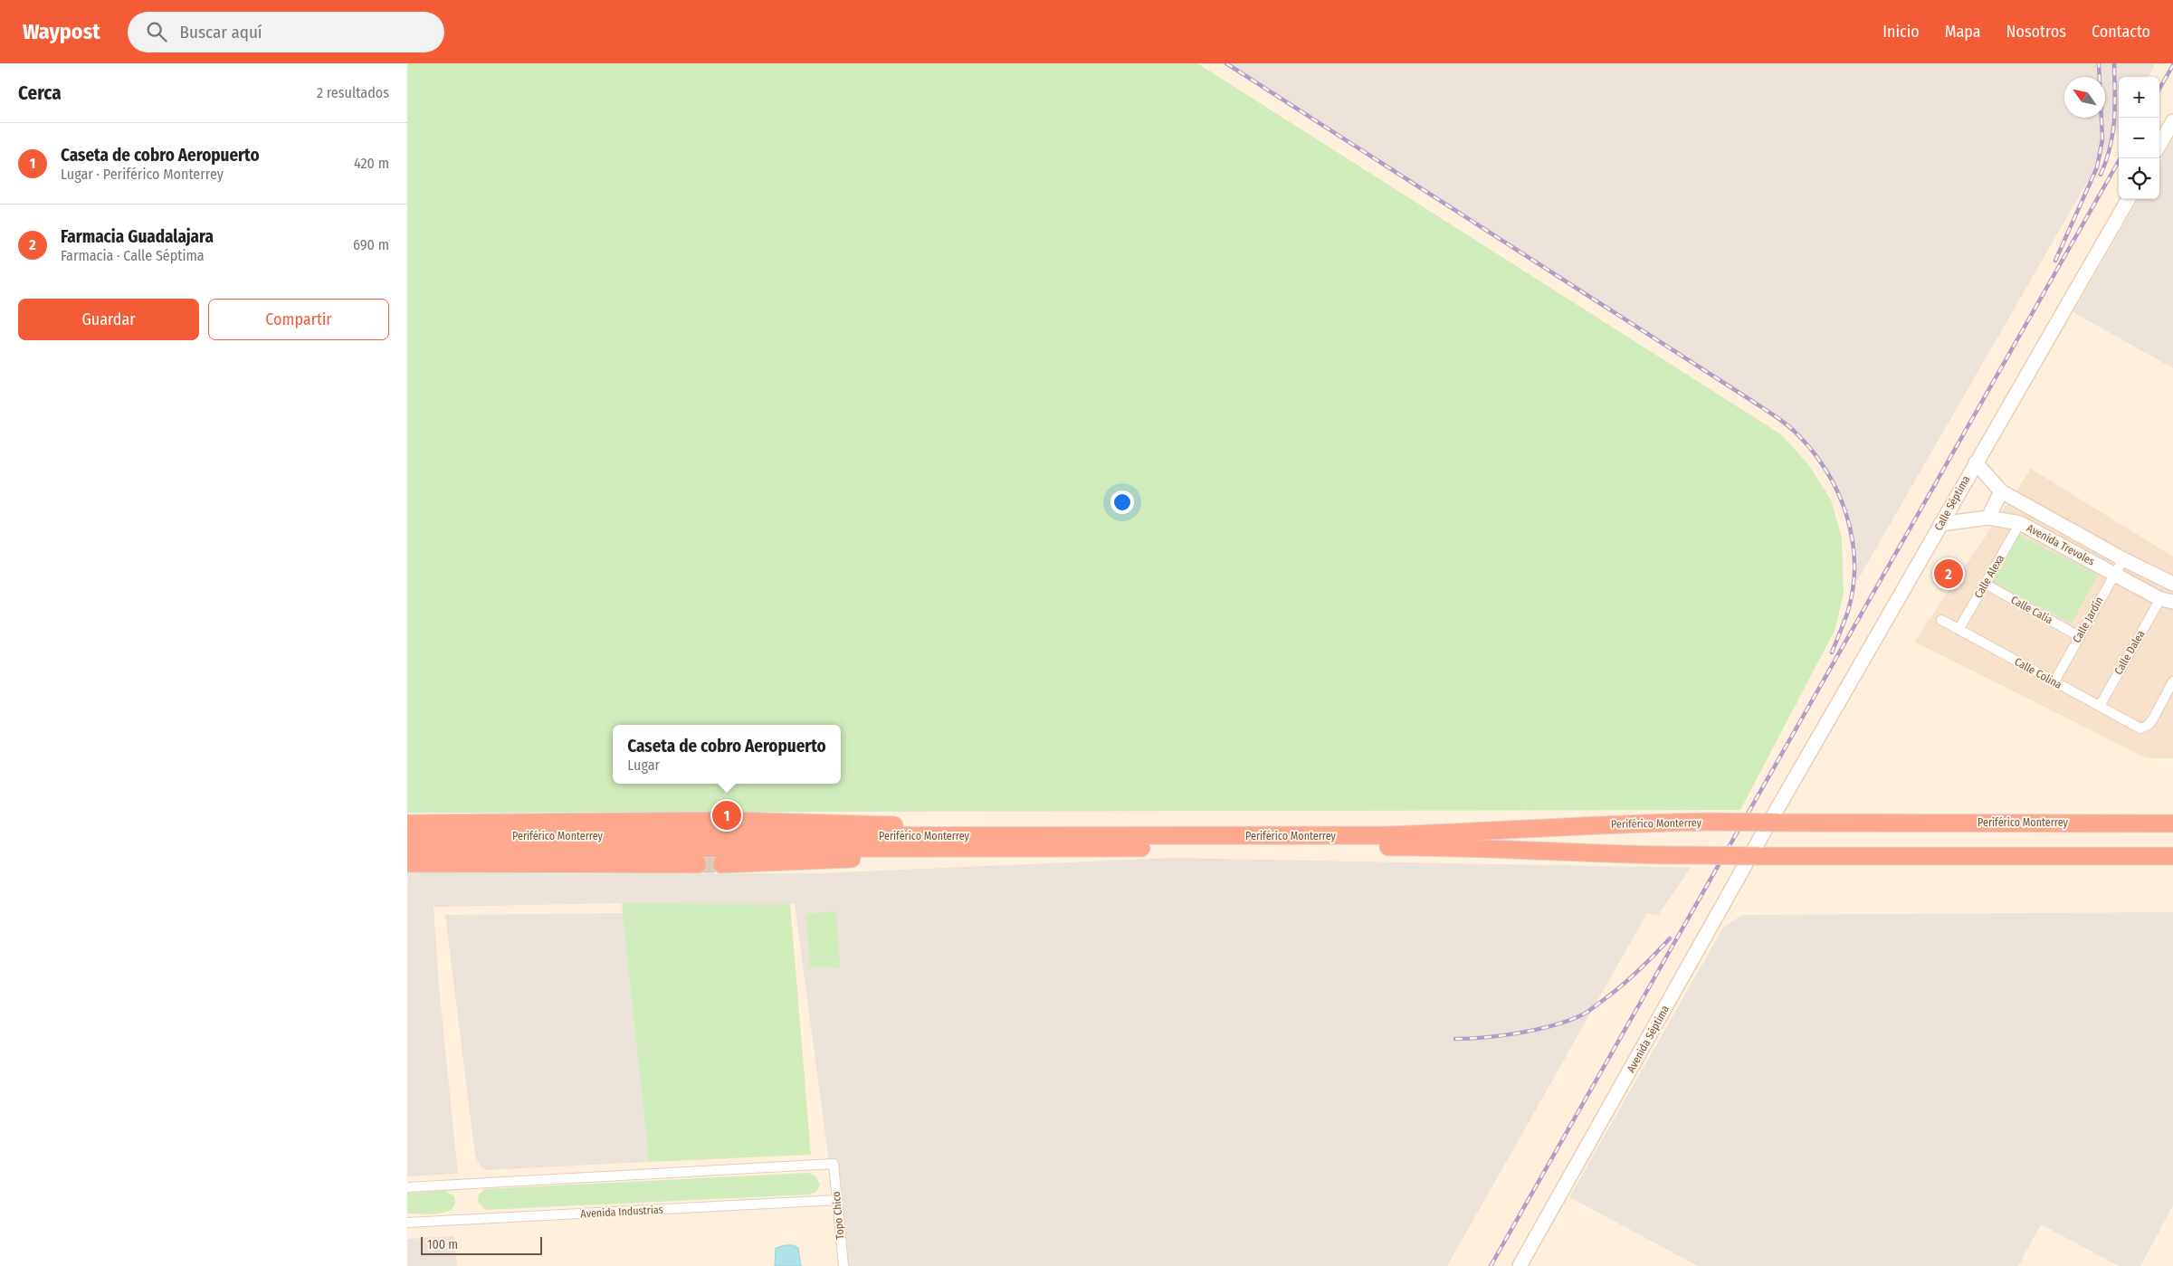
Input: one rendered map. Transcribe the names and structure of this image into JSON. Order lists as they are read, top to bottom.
{
  "streets": {
    "highway": ["Periférico Monterrey"],
    "street": [
      "Calle Séptima",
      "Avenida Trevoles",
      "Calle Alexa",
      "Calle Calia",
      "Calle Jardín",
      "Calle Dalea",
      "Calle Colina",
      "Avenida Séptima",
      "Avenida Industrias",
      "Topo Chico"
    ]
  },
  "crossings": [
    ["Calle Séptima", "Avenida Trevoles"],
    ["Calle Séptima", "Periférico Monterrey"],
    ["Calle Séptima", "Avenida Séptima"],
    ["Avenida Trevoles", "Calle Alexa"],
    ["Avenida Trevoles", "Calle Jardín"],
    ["Avenida Trevoles", "Calle Dalea"],
    ["Calle Alexa", "Calle Calia"],
    ["Calle Alexa", "Calle Colina"],
    ["Calle Calia", "Calle Jardín"],
    ["Calle Jardín", "Calle Colina"],
    ["Calle Dalea", "Calle Colina"],
    ["Periférico Monterrey", "Avenida Séptima"],
    ["Avenida Industrias", "Topo Chico"]
  ],
  "scale_bar": "100 m",
  "north": "top left",
  "page": {
    "header": "Waypost",
    "search": "Buscar aquí",
    "nav": [
      "Inicio",
      "Mapa",
      "Nosotros",
      "Contacto"
    ],
    "heading": ["Cerca", "2 resultados"],
    "map_buttons": ["+", "−"],
    "list": [
      {
        "mark": "1",
        "name": "Caseta de cobro Aeropuerto",
        "note": "Lugar · Periférico Monterrey",
        "value": "420 m"
      },
      {
        "mark": "2",
        "name": "Farmacia Guadalajara",
        "note": "Farmacia · Calle Séptima",
        "value": "690 m"
      }
    ],
    "buttons": ["Guardar", "Compartir"],
    "pins": ["2", "1"],
    "popup": ["Caseta de cobro Aeropuerto", "Lugar"],
    "scale": "100 m"
  }
}
